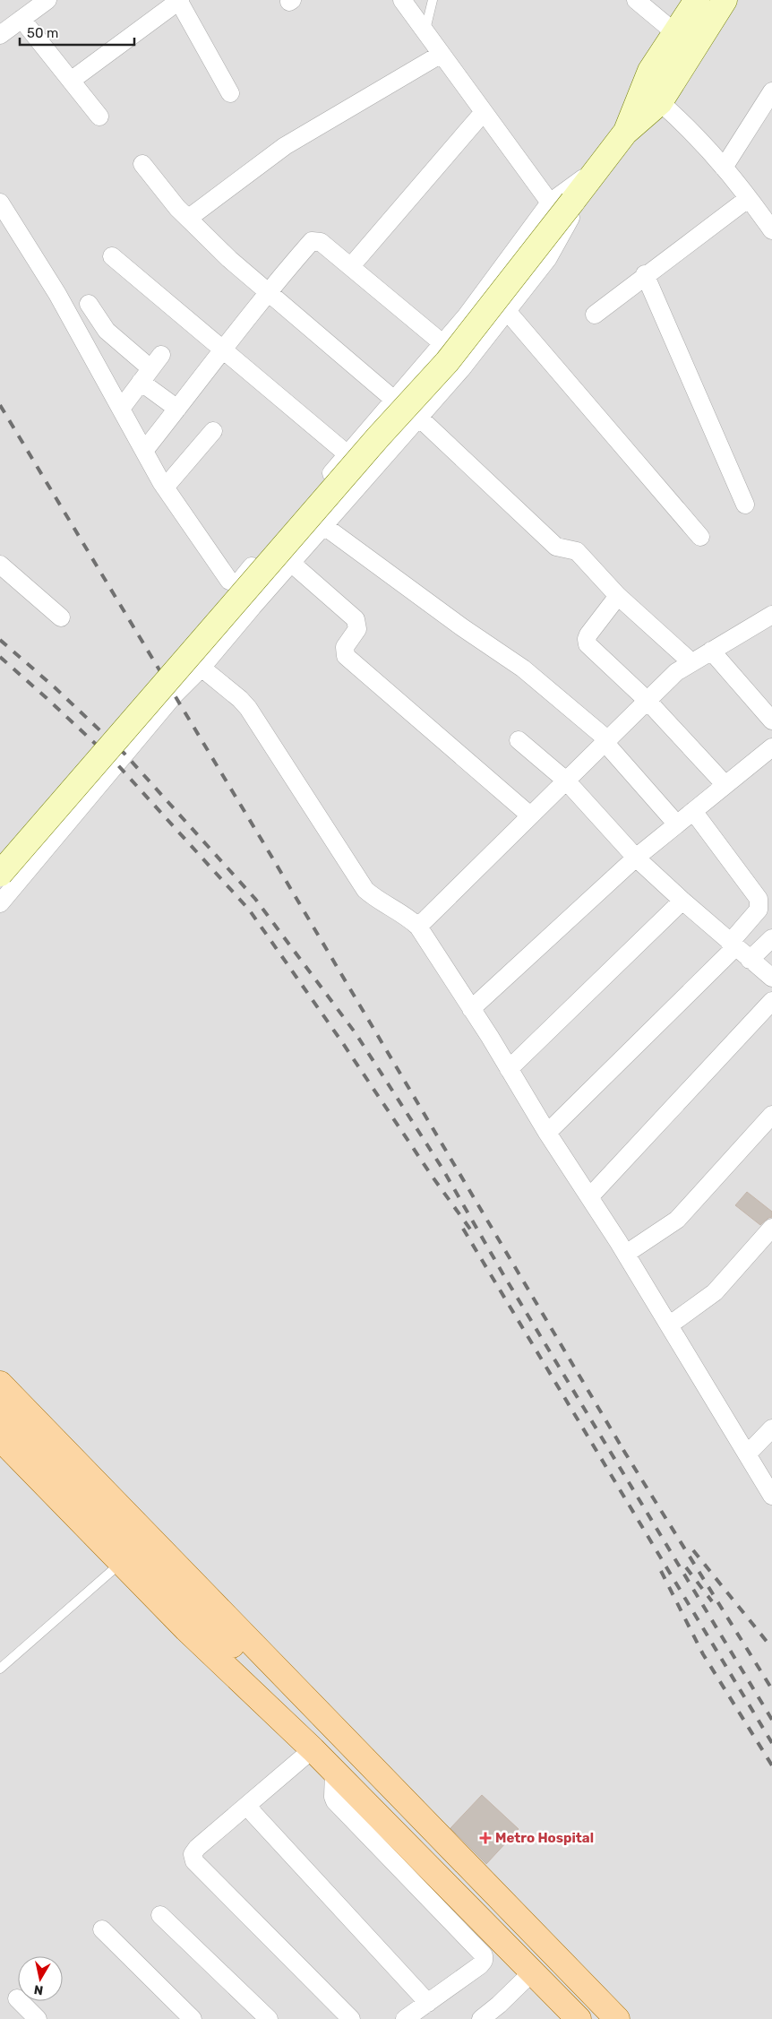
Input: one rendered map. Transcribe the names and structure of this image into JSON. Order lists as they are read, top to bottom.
{
  "places": {
    "health": ["Metro Hospital"]
  },
  "scale_bar": "50 m",
  "north": "bottom"
}
